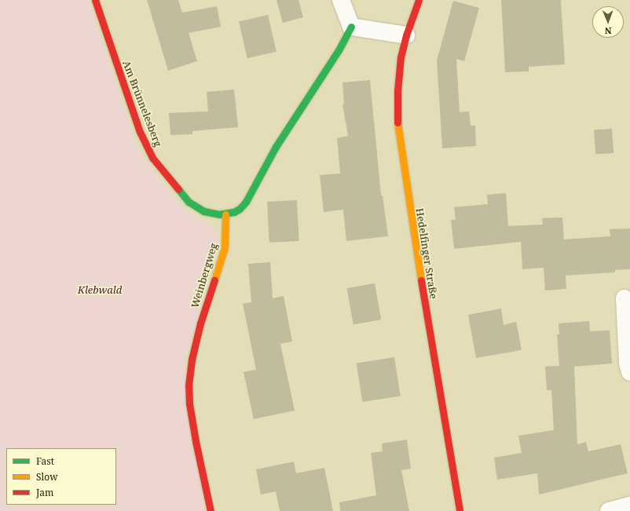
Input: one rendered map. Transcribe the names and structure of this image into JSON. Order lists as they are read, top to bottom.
{
  "streets": {
    "street": ["Am Brünnelesberg", "Hedelfinger Straße", "Weinbergweg"]
  },
  "crossings": [
    ["Am Brünnelesberg", "Weinbergweg"]
  ],
  "parks": ["Klebwald"],
  "legend": ["Fast", "Slow", "Jam"],
  "north": "bottom"
}
